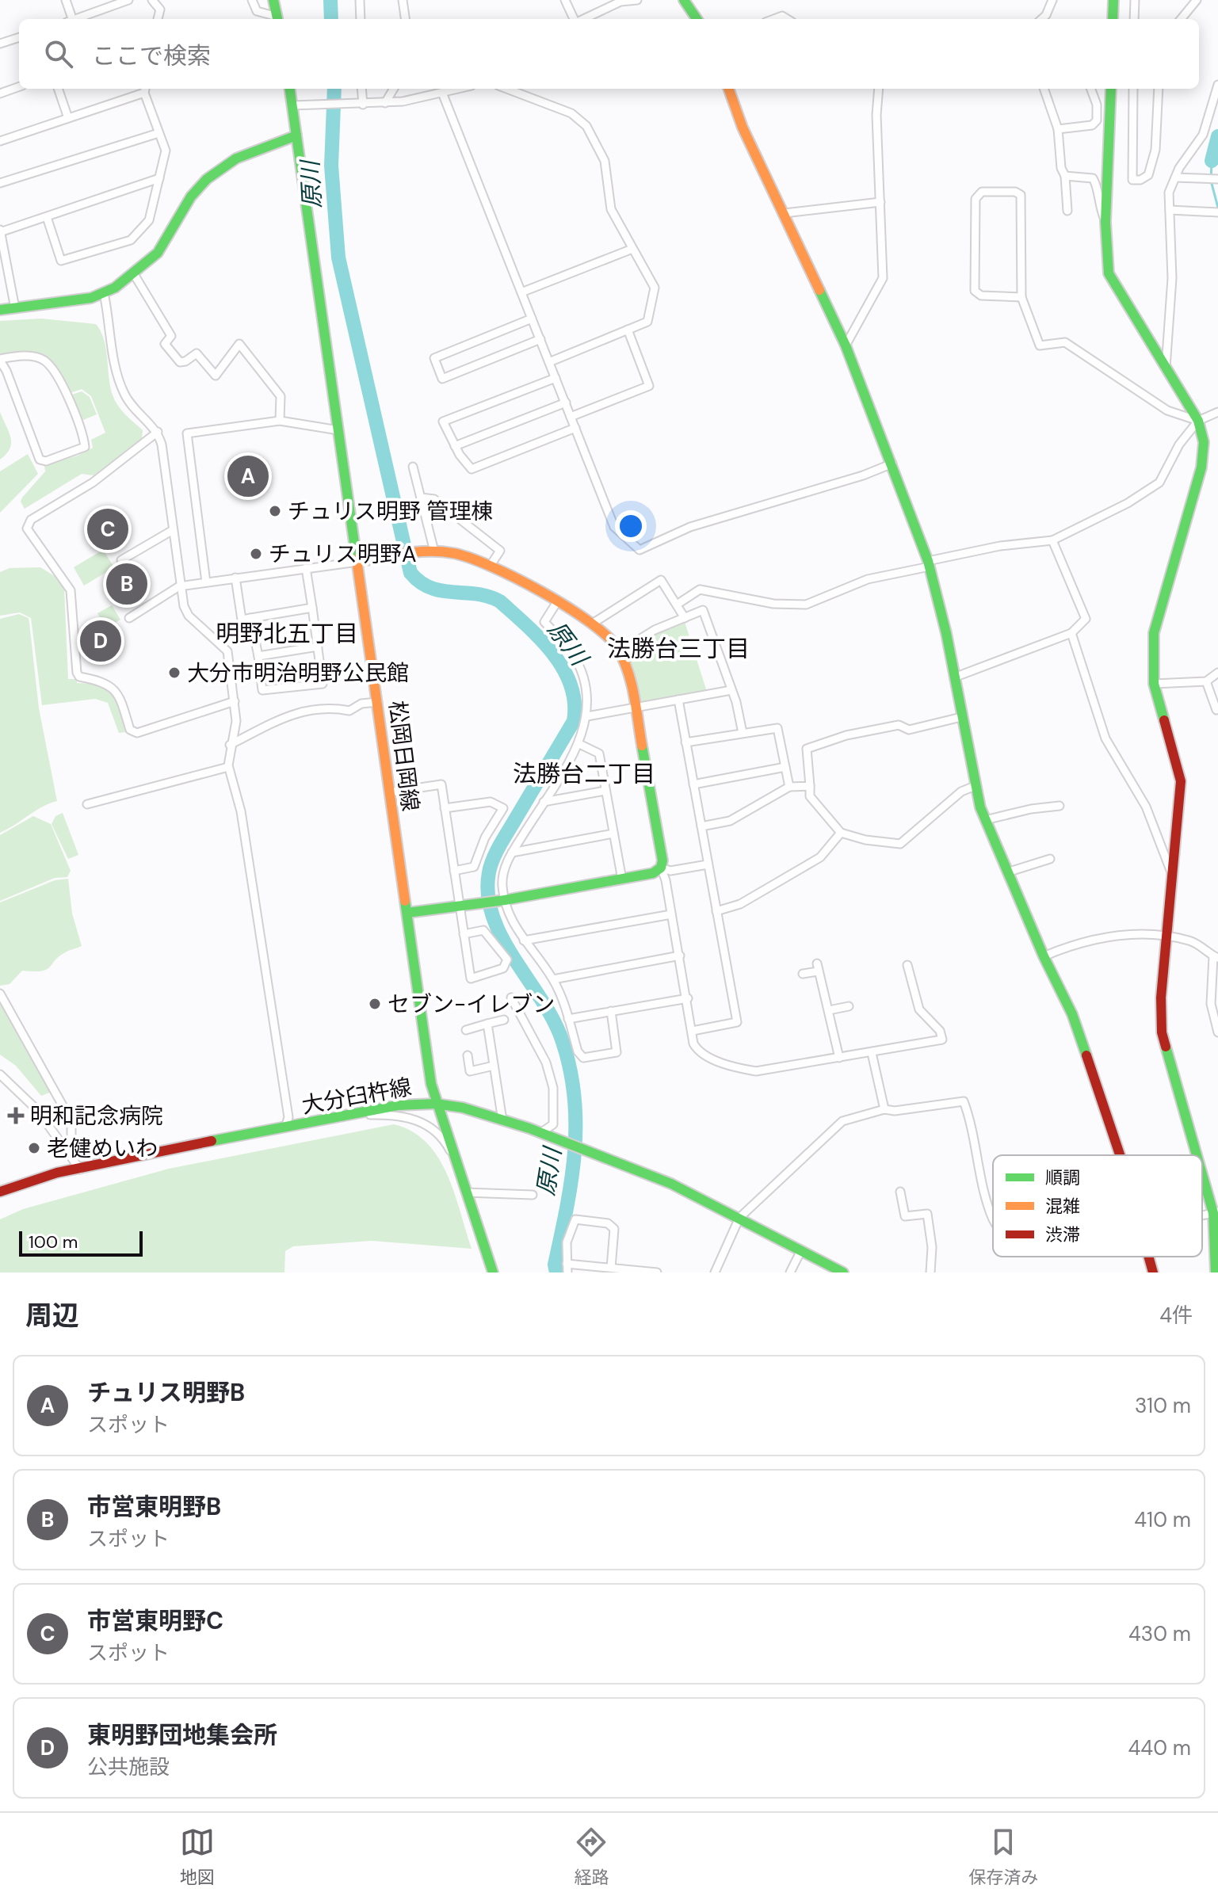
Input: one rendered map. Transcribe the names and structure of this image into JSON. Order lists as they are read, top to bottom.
{
  "streets": {
    "street": ["松岡日岡線", "大分臼杵線"]
  },
  "crossings": [
    ["松岡日岡線", "大分臼杵線"]
  ],
  "districts": ["明野北五丁目", "法勝台三丁目", "法勝台二丁目"],
  "water": ["原川"],
  "places": {
    "other": [
      "チュリス明野 管理棟",
      "チュリス明野A",
      "大分市明治明野公民館",
      "セブン-イレブン",
      "老健めいわ"
    ],
    "health": ["明和記念病院"]
  },
  "legend": ["順調", "混雑", "渋滞"],
  "scale_bar": "100 m",
  "page": {
    "search": "ここで検索",
    "pins": [
      "A",
      "C",
      "B",
      "D"
    ],
    "scale": "100 m",
    "heading": ["周辺", "4件"],
    "list": [
      {
        "mark": "A",
        "name": "チュリス明野B",
        "note": "スポット",
        "value": "310 m"
      },
      {
        "mark": "B",
        "name": "市営東明野B",
        "note": "スポット",
        "value": "410 m"
      },
      {
        "mark": "C",
        "name": "市営東明野C",
        "note": "スポット",
        "value": "430 m"
      },
      {
        "mark": "D",
        "name": "東明野団地集会所",
        "note": "公共施設",
        "value": "440 m"
      }
    ],
    "nav": ["地図", "経路", "保存済み"]
  }
}
